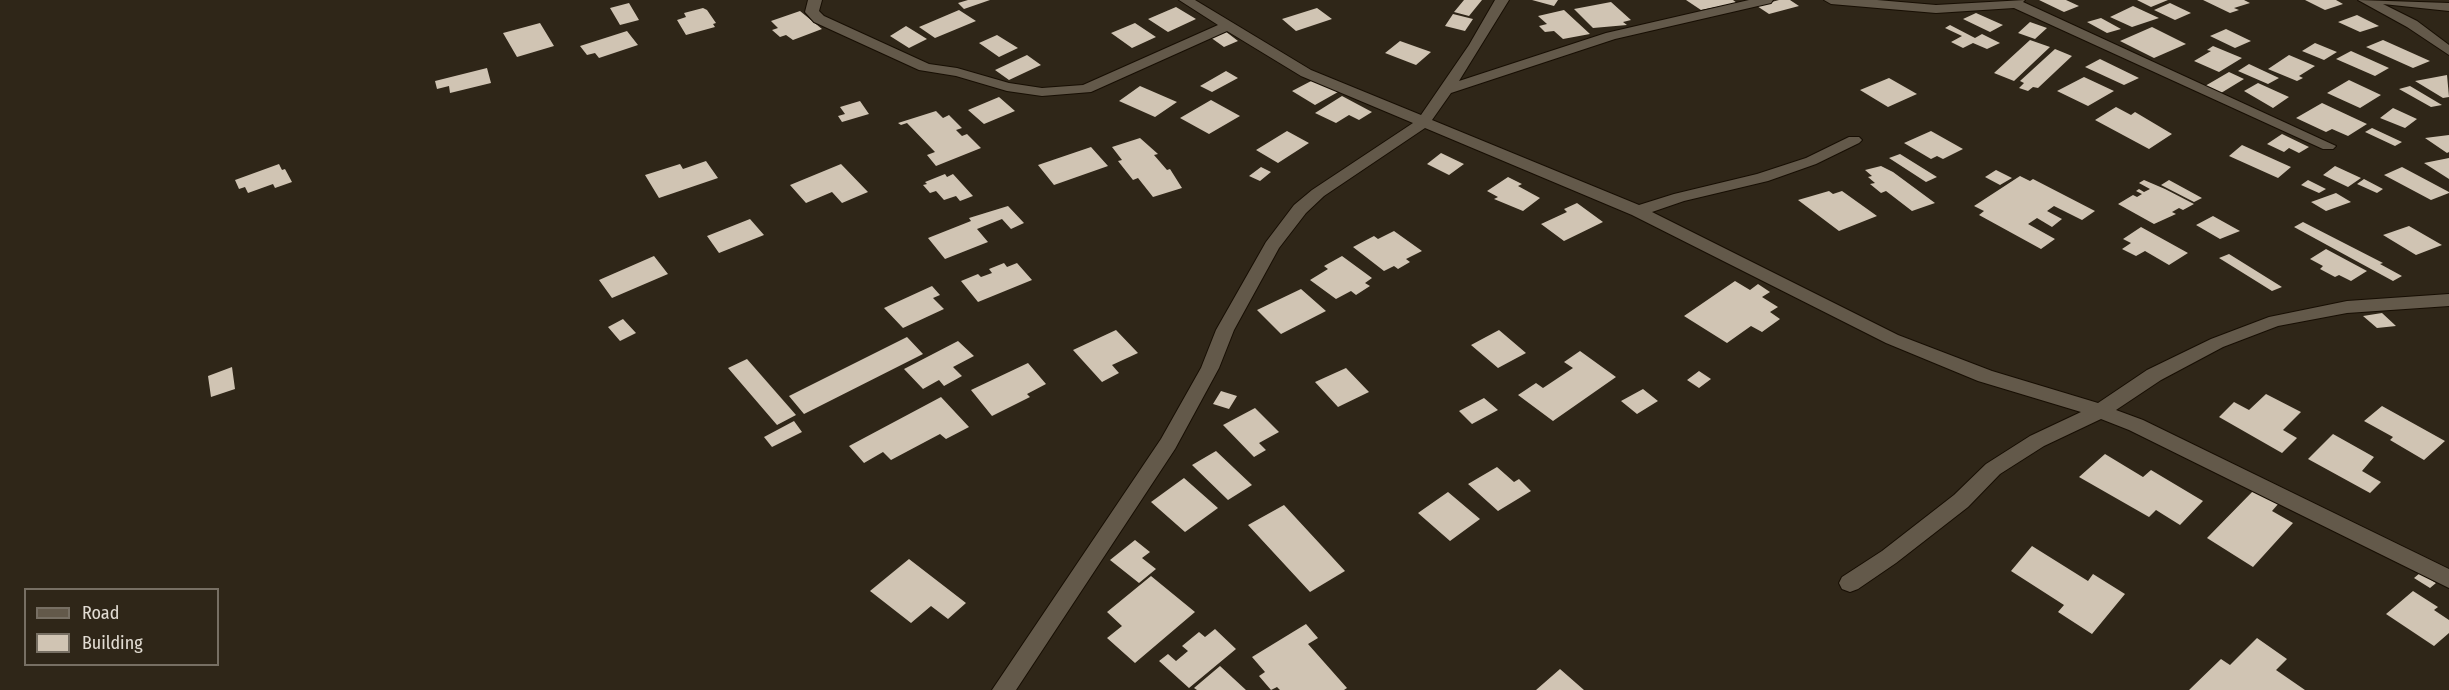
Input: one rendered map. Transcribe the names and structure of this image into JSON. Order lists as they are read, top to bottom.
{
  "legend": ["Road", "Building"]
}
